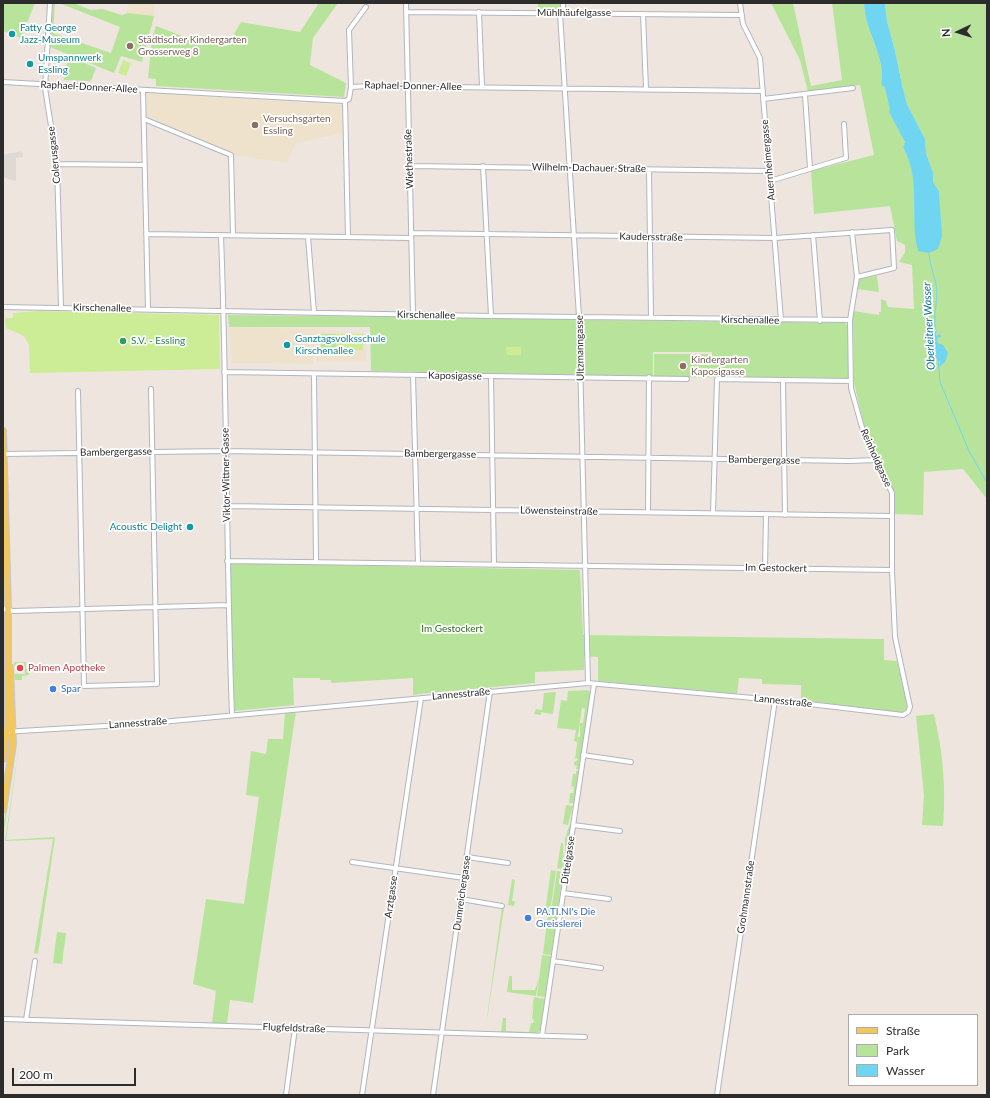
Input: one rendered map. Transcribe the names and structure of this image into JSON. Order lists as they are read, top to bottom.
{
  "streets": {
    "street": [
      "Mühlhäufelgasse",
      "Raphael-Donner-Allee",
      "Colerusgasse",
      "Wiethestraße",
      "Auernheimergasse",
      "Wilhelm-Dachauer-Straße",
      "Kaudersstraße",
      "Kirschenallee",
      "Ultzmanngasse",
      "Kaposigasse",
      "Bambergergasse",
      "Reinholdgasse",
      "Viktor-Wittner-Gasse",
      "Löwensteinstraße",
      "Im Gestockert",
      "Lannesstraße",
      "Dittelgasse",
      "Dumreichergasse",
      "Arztgasse",
      "Grohmannstraße",
      "Flugfeldstraße"
    ]
  },
  "crossings": [
    ["Mühlhäufelgasse", "Wiethestraße"],
    ["Mühlhäufelgasse", "Auernheimergasse"],
    ["Mühlhäufelgasse", "Ultzmanngasse"],
    ["Raphael-Donner-Allee", "Colerusgasse"],
    ["Raphael-Donner-Allee", "Wiethestraße"],
    ["Raphael-Donner-Allee", "Auernheimergasse"],
    ["Raphael-Donner-Allee", "Ultzmanngasse"],
    ["Colerusgasse", "Kirschenallee"],
    ["Wiethestraße", "Wilhelm-Dachauer-Straße"],
    ["Wiethestraße", "Kaudersstraße"],
    ["Wiethestraße", "Kirschenallee"],
    ["Auernheimergasse", "Wilhelm-Dachauer-Straße"],
    ["Auernheimergasse", "Kaudersstraße"],
    ["Auernheimergasse", "Kirschenallee"],
    ["Wilhelm-Dachauer-Straße", "Ultzmanngasse"],
    ["Kaudersstraße", "Ultzmanngasse"],
    ["Kaudersstraße", "Reinholdgasse"],
    ["Kirschenallee", "Ultzmanngasse"],
    ["Kirschenallee", "Reinholdgasse"],
    ["Kirschenallee", "Viktor-Wittner-Gasse"],
    ["Ultzmanngasse", "Kaposigasse"],
    ["Ultzmanngasse", "Bambergergasse"],
    ["Ultzmanngasse", "Löwensteinstraße"],
    ["Ultzmanngasse", "Im Gestockert"],
    ["Ultzmanngasse", "Lannesstraße"],
    ["Kaposigasse", "Viktor-Wittner-Gasse"],
    ["Bambergergasse", "Reinholdgasse"],
    ["Bambergergasse", "Viktor-Wittner-Gasse"],
    ["Reinholdgasse", "Löwensteinstraße"],
    ["Reinholdgasse", "Im Gestockert"],
    ["Reinholdgasse", "Lannesstraße"],
    ["Viktor-Wittner-Gasse", "Löwensteinstraße"],
    ["Viktor-Wittner-Gasse", "Im Gestockert"],
    ["Viktor-Wittner-Gasse", "Lannesstraße"],
    ["Lannesstraße", "Dittelgasse"],
    ["Lannesstraße", "Dumreichergasse"],
    ["Lannesstraße", "Arztgasse"],
    ["Lannesstraße", "Grohmannstraße"],
    ["Dittelgasse", "Flugfeldstraße"],
    ["Dumreichergasse", "Flugfeldstraße"],
    ["Arztgasse", "Flugfeldstraße"]
  ],
  "water": ["Oberleitner Wasser"],
  "parks": ["Im Gestockert"],
  "places": [
    "Fatty George Jazz-Museum",
    "Städtischer Kindergarten Grosserweg 8",
    "Umspannwerk Essling",
    "Versuchsgarten Essling",
    "S.V. - Essling",
    "Ganztagsvolksschule Kirschenallee",
    "Kindergarten Kaposigasse",
    "Acoustic Delight",
    "Palmen Apotheke",
    "Spar",
    "PA.TI.NI's Die Greisslerei"
  ],
  "legend": ["Straße", "Park", "Wasser"],
  "scale_bar": "200 m",
  "north": "left"
}
